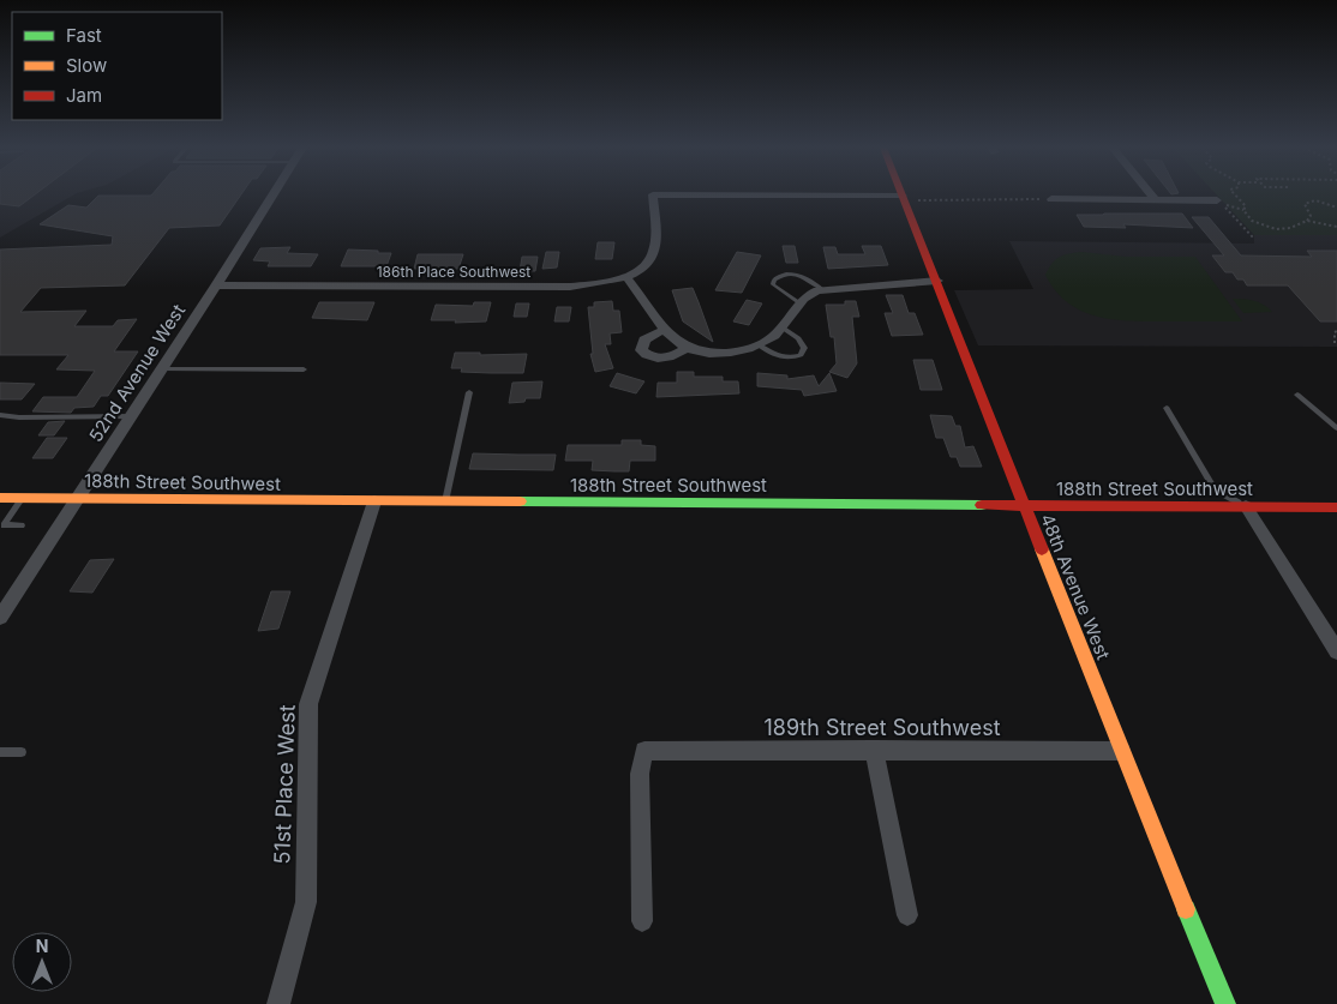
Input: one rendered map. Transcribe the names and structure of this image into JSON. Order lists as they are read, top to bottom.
{
  "streets": {
    "street": [
      "186th Place Southwest",
      "52nd Avenue West",
      "188th Street Southwest",
      "48th Avenue West",
      "189th Street Southwest",
      "51st Place West"
    ]
  },
  "crossings": [
    ["186th Place Southwest", "52nd Avenue West"],
    ["52nd Avenue West", "188th Street Southwest"],
    ["188th Street Southwest", "48th Avenue West"],
    ["188th Street Southwest", "51st Place West"],
    ["48th Avenue West", "189th Street Southwest"]
  ],
  "legend": ["Fast", "Slow", "Jam"],
  "north": "top"
}
